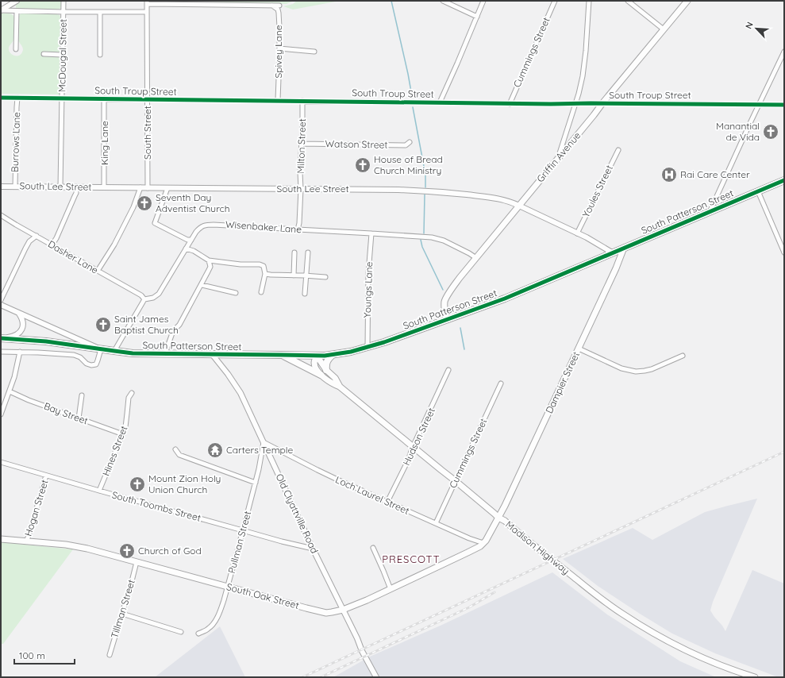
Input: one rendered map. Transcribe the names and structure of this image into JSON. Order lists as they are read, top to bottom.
{
  "streets": {
    "main road": [
      "Griffin Avenue",
      "South Patterson Street",
      "Dampier Street",
      "Madison Highway",
      "South Oak Street"
    ],
    "street": [
      "Spivey Lane",
      "Cummings Street",
      "McDougal Street",
      "South Troup Street",
      "South Street",
      "Burrows Lane",
      "King Lane",
      "Watson Street",
      "Milton Street",
      "South Lee Street",
      "Youles Street",
      "Wisenbaker Lane",
      "Dasher Lane",
      "Youngs Lane",
      "Bay Street",
      "Hudson Street",
      "Hines Street",
      "Loch Laurel Street",
      "South Toombs Street",
      "Hogan Street",
      "Old Clyattville Road",
      "Pullman Street",
      "Tillman Street"
    ]
  },
  "crossings": [
    ["Spivey Lane", "South Troup Street"],
    ["Cummings Street", "South Troup Street"],
    ["Cummings Street", "Loch Laurel Street"],
    ["Cummings Street", "Madison Highway"],
    ["McDougal Street", "South Troup Street"],
    ["McDougal Street", "South Lee Street"],
    ["South Troup Street", "South Street"],
    ["South Troup Street", "Burrows Lane"],
    ["South Troup Street", "King Lane"],
    ["South Troup Street", "Milton Street"],
    ["South Troup Street", "Griffin Avenue"],
    ["South Street", "South Lee Street"],
    ["Burrows Lane", "South Lee Street"],
    ["King Lane", "South Lee Street"],
    ["Watson Street", "Milton Street"],
    ["Milton Street", "South Lee Street"],
    ["Milton Street", "Wisenbaker Lane"],
    ["Griffin Avenue", "South Lee Street"],
    ["Griffin Avenue", "South Patterson Street"],
    ["Griffin Avenue", "Wisenbaker Lane"],
    ["South Lee Street", "Youles Street"],
    ["South Lee Street", "South Patterson Street"],
    ["South Patterson Street", "Youngs Lane"],
    ["South Patterson Street", "Dampier Street"],
    ["South Patterson Street", "Old Clyattville Road"],
    ["South Patterson Street", "Madison Highway"],
    ["Wisenbaker Lane", "Dasher Lane"],
    ["Wisenbaker Lane", "Youngs Lane"],
    ["Dampier Street", "Madison Highway"],
    ["Dampier Street", "South Oak Street"],
    ["Bay Street", "Hines Street"],
    ["Hudson Street", "Loch Laurel Street"],
    ["Hudson Street", "Madison Highway"],
    ["Hines Street", "South Toombs Street"],
    ["Loch Laurel Street", "Old Clyattville Road"],
    ["Loch Laurel Street", "Pullman Street"],
    ["Loch Laurel Street", "South Oak Street"],
    ["South Toombs Street", "Hogan Street"],
    ["South Toombs Street", "Old Clyattville Road"],
    ["South Toombs Street", "Pullman Street"],
    ["Hogan Street", "South Oak Street"],
    ["Old Clyattville Road", "Pullman Street"],
    ["Old Clyattville Road", "South Oak Street"],
    ["Pullman Street", "South Oak Street"],
    ["Madison Highway", "South Oak Street"],
    ["South Oak Street", "Tillman Street"]
  ],
  "districts": ["PRESCOTT"],
  "places": {
    "church": [
      "Manantial de Vida",
      "House of Bread Church Ministry",
      "Seventh Day Adventist Church",
      "Saint James Baptist Church",
      "Mount Zion Holy Union Church",
      "Church of God"
    ],
    "hospital": ["Rai Care Center"],
    "temple": ["Carters Temple"]
  },
  "scale_bar": "100 m",
  "north": "top left"
}
